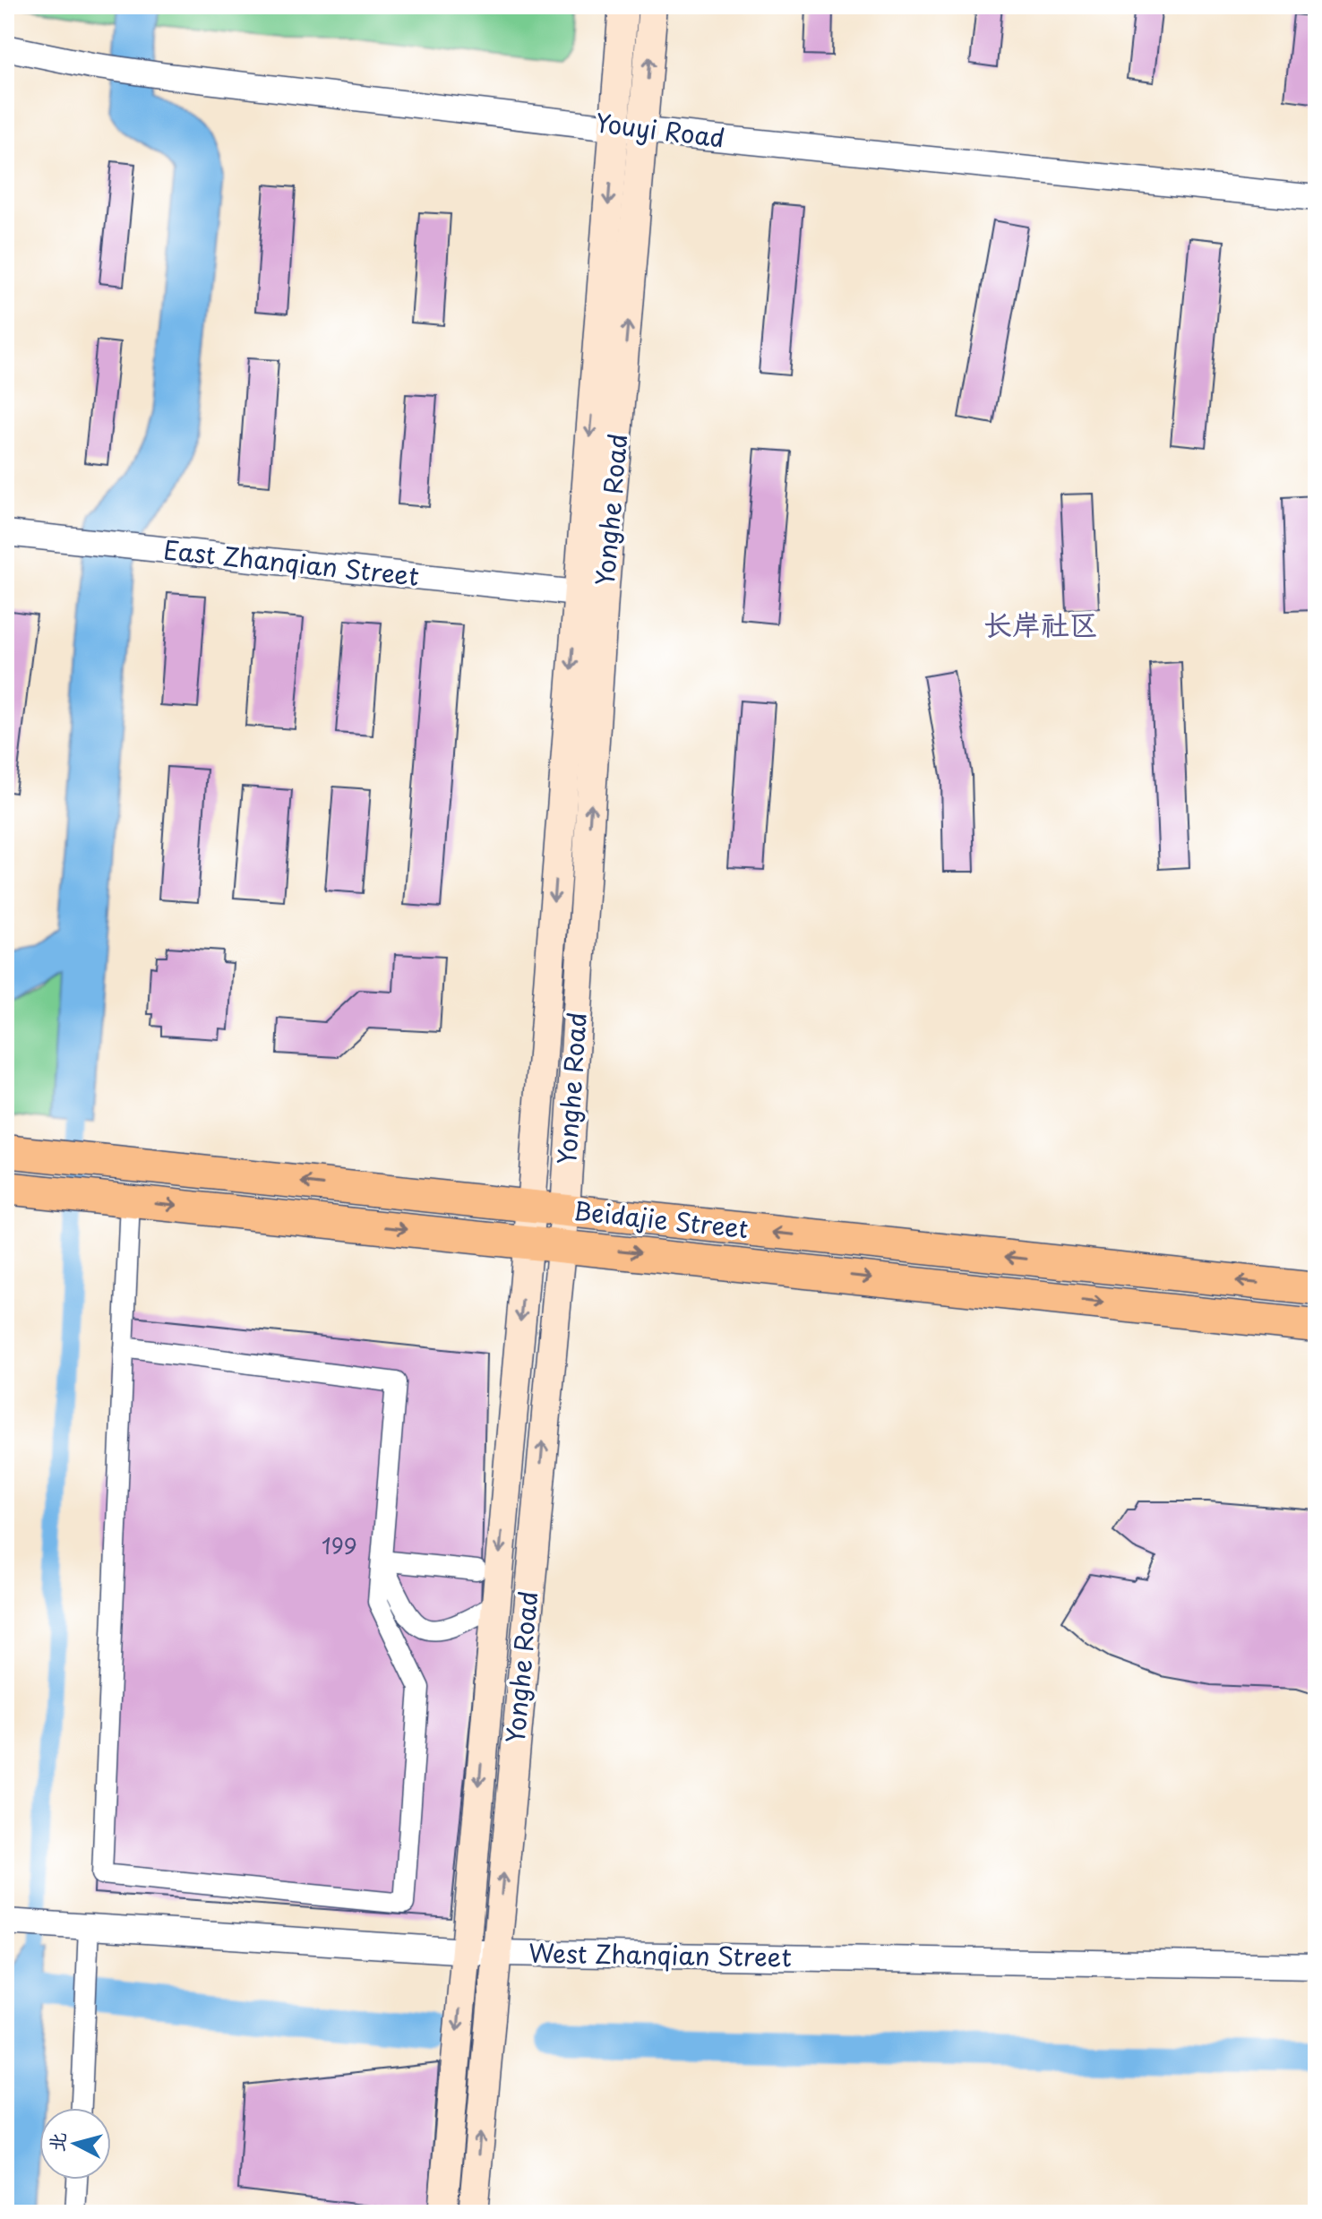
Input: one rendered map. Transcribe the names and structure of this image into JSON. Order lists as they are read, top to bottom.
{
  "streets": {
    "main road": ["Yonghe Road", "Beidajie Street"],
    "street": ["Youyi Road", "East Zhanqian Street", "West Zhanqian Street"]
  },
  "crossings": [
    ["Youyi Road", "Yonghe Road"],
    ["Yonghe Road", "East Zhanqian Street"],
    ["Yonghe Road", "Beidajie Street"],
    ["Yonghe Road", "West Zhanqian Street"]
  ],
  "districts": ["长岸社区"],
  "house_numbers": ["199"],
  "north": "left"
}
